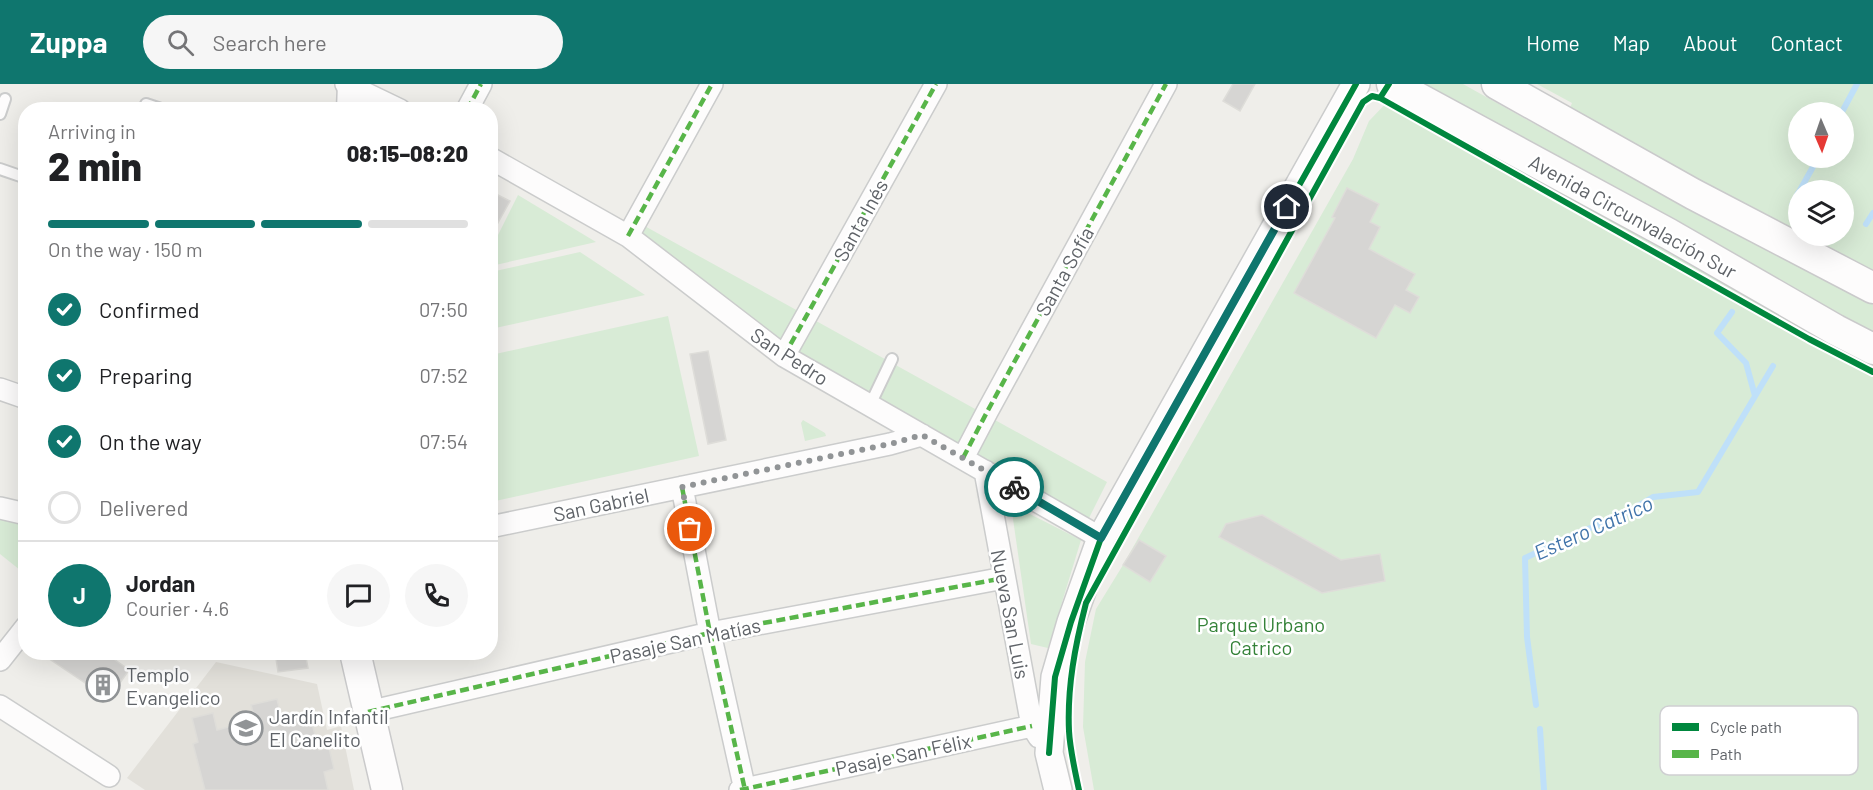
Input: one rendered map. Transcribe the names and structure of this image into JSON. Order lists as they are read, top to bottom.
{
  "streets": {
    "main road": ["Avenida Circunvalación Sur"],
    "street": [
      "Santa Inés",
      "Santa Sofía",
      "San Pedro",
      "San Gabriel",
      "Nueva San Luis",
      "Pasaje San Matías",
      "Pasaje San Félix"
    ]
  },
  "crossings": [
    ["Santa Inés", "San Pedro"],
    ["Santa Sofía", "San Pedro"],
    ["San Pedro", "San Gabriel"],
    ["San Pedro", "Nueva San Luis"],
    ["Nueva San Luis", "Pasaje San Matías"],
    ["Nueva San Luis", "Pasaje San Félix"]
  ],
  "water": ["Estero Catrico"],
  "parks": ["Parque Urbano Catrico"],
  "places": {
    "building": ["Templo Evangelico"],
    "school or university": ["Jardín Infantil El Canelito"]
  },
  "legend": ["Cycle path", "Path"],
  "north": "bottom",
  "page": {
    "header": "Zuppa",
    "search": "Search here",
    "nav": [
      "Home",
      "Map",
      "About",
      "Contact"
    ],
    "heading": ["2 min", "Arriving in", "08:15–08:20"],
    "panel": ["Jordan", "Courier · 4.6"],
    "bar": "On the way · 150 m",
    "list": [
      ["Confirmed", "07:50"],
      ["Preparing", "07:52"],
      ["On the way", "07:54"],
      "Delivered"
    ],
    "round": "J"
  }
}
